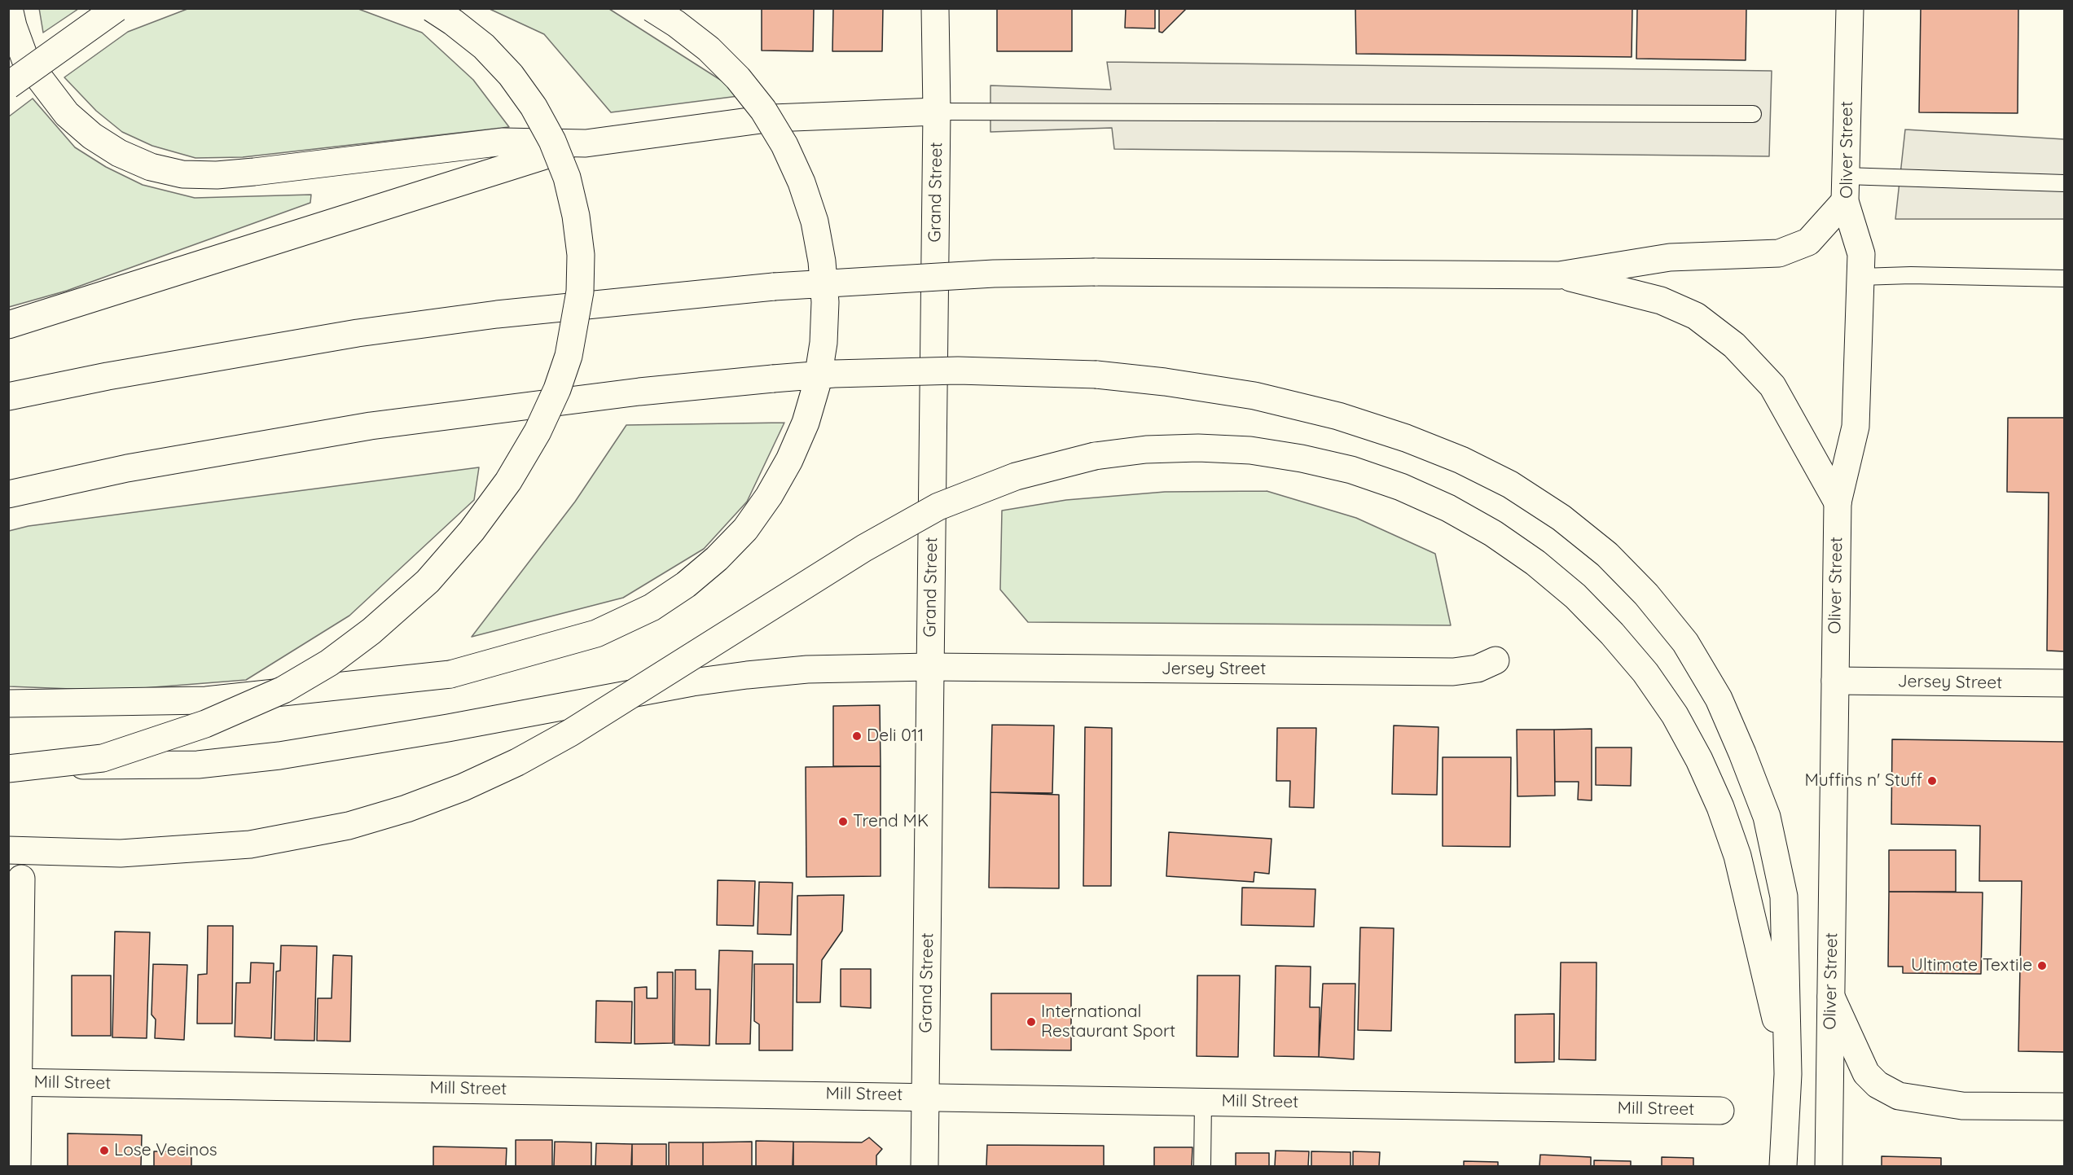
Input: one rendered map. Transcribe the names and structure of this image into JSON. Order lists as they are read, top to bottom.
{
  "streets": {
    "main road": [
      "Oliver Street",
      "Grand Street",
      "Jersey Street",
      "Mill Street"
    ]
  },
  "crossings": [
    ["Oliver Street", "Jersey Street"],
    ["Grand Street", "Jersey Street"],
    ["Grand Street", "Mill Street"]
  ],
  "places": [
    "Deli 011",
    "Muffins n' Stuff",
    "Trend MK",
    "Ultimate Textile",
    "International Restaurant Sport",
    "Lose Vecinos"
  ]
}
